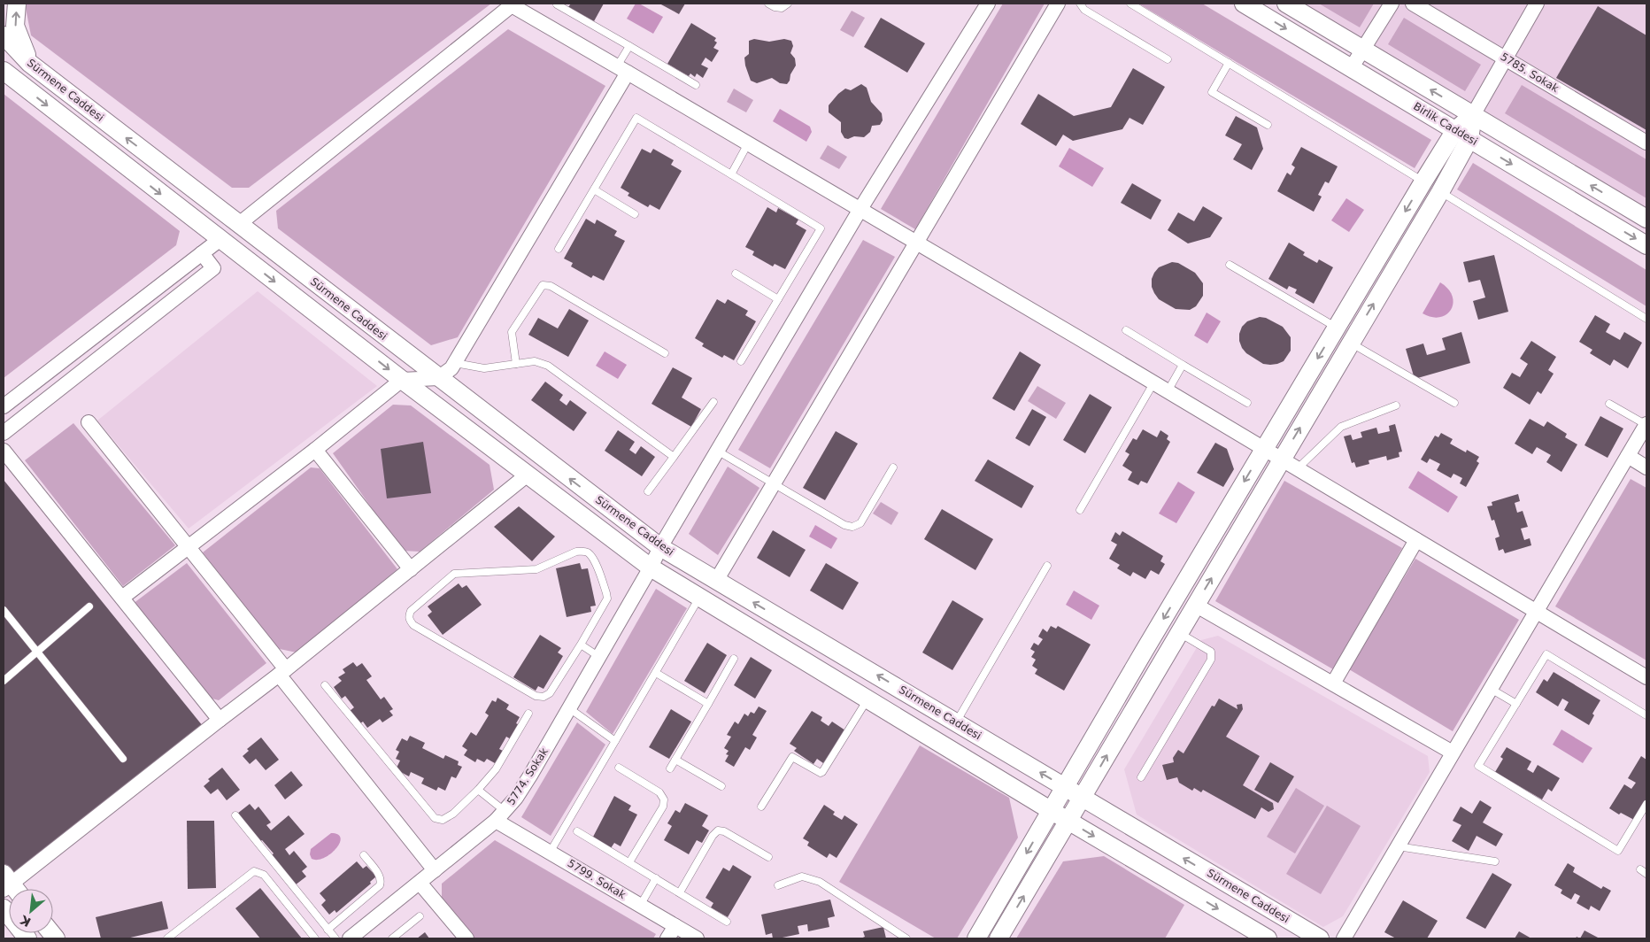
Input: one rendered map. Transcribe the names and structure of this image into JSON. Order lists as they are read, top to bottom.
{
  "streets": {
    "street": [
      "5785. Sokak",
      "Sürmene Caddesi",
      "Birlik Caddesi",
      "5774. Sokak",
      "5799. Sokak"
    ]
  },
  "crossings": [
    ["Sürmene Caddesi", "5774. Sokak"],
    ["5774. Sokak", "5799. Sokak"]
  ],
  "north": "bottom left"
}
